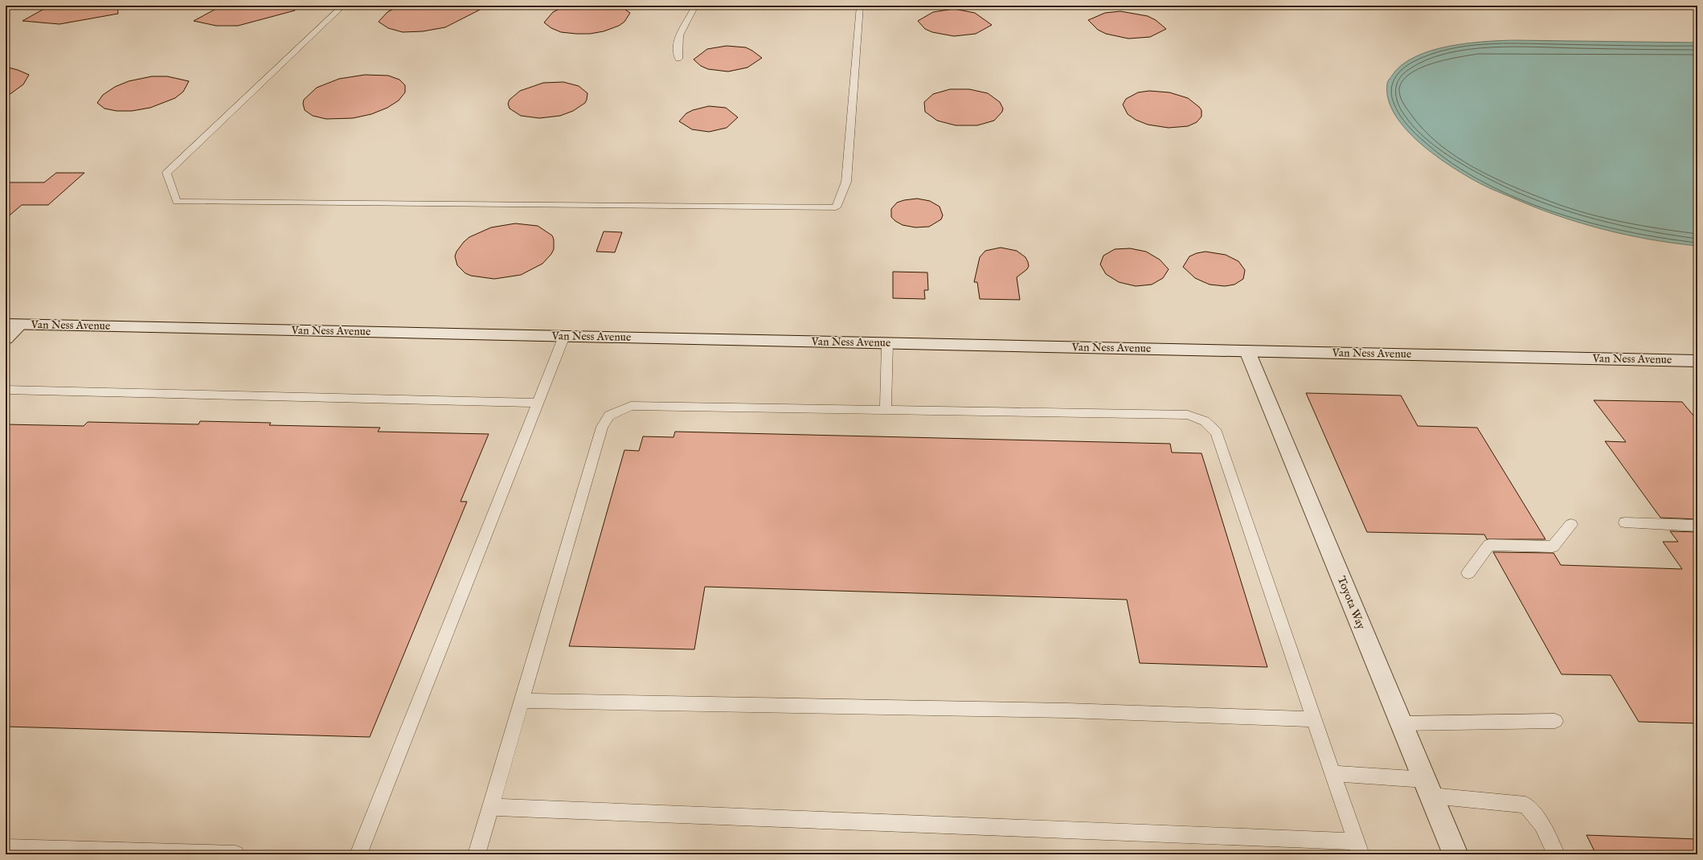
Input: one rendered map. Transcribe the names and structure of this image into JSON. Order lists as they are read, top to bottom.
{
  "streets": {
    "main road": ["Van Ness Avenue", "Toyota Way"]
  },
  "crossings": [
    ["Van Ness Avenue", "Toyota Way"]
  ]
}
